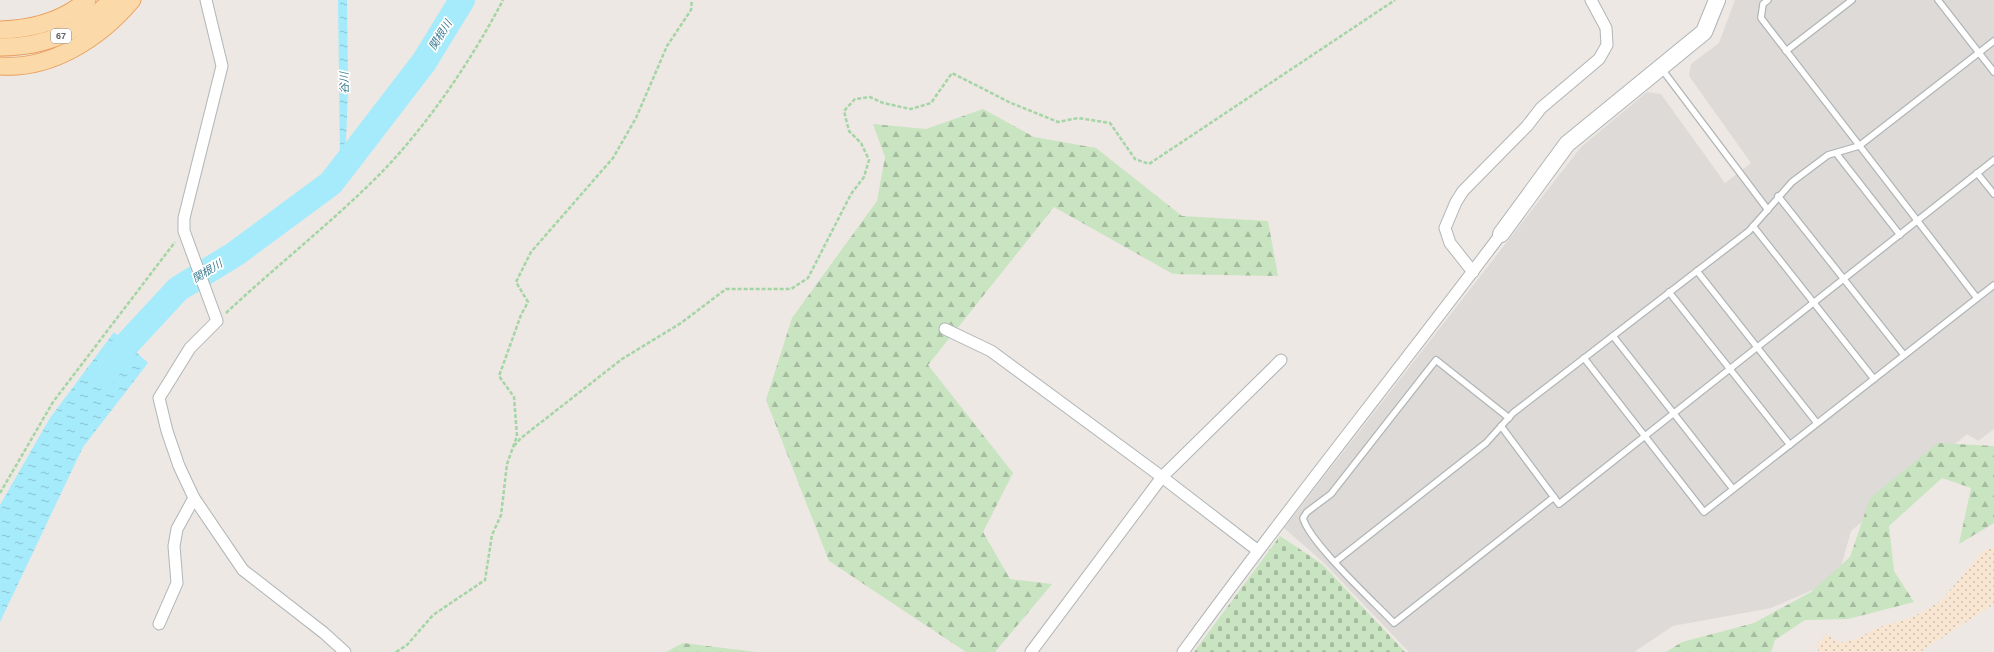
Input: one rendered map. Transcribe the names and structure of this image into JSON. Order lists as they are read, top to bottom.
{
  "streets": {
    "main road": ["67"]
  },
  "water": ["関根川", "谷川"]
}
